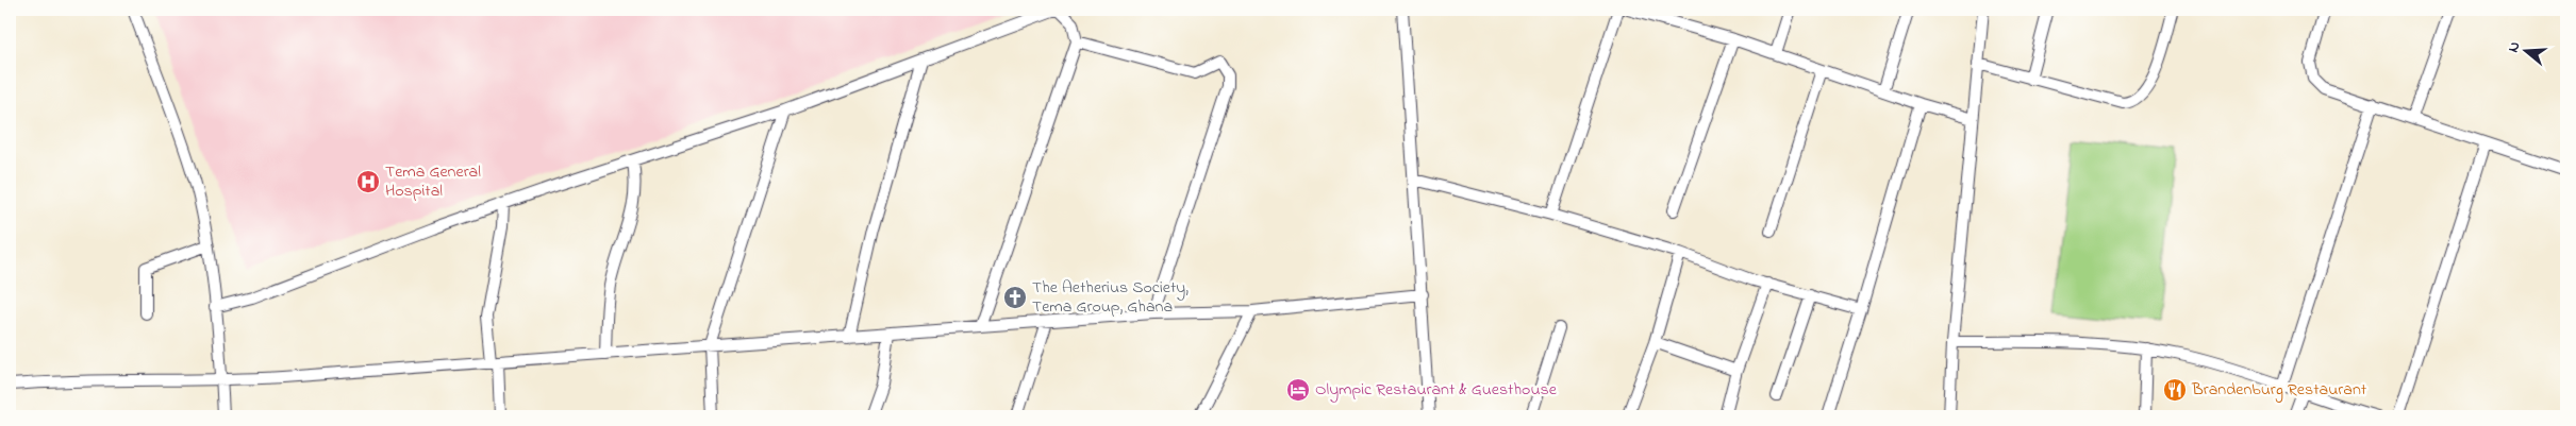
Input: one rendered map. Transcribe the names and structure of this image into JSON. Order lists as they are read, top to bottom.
{
  "places": {
    "hospital": ["Tema General Hospital"],
    "church": ["The Aetherius Society, Tema Group, Ghana"],
    "hotel": ["Olympic Restaurant & Guesthouse"],
    "restaurant": ["Brandenburg Restaurant"]
  },
  "north": "left"
}
